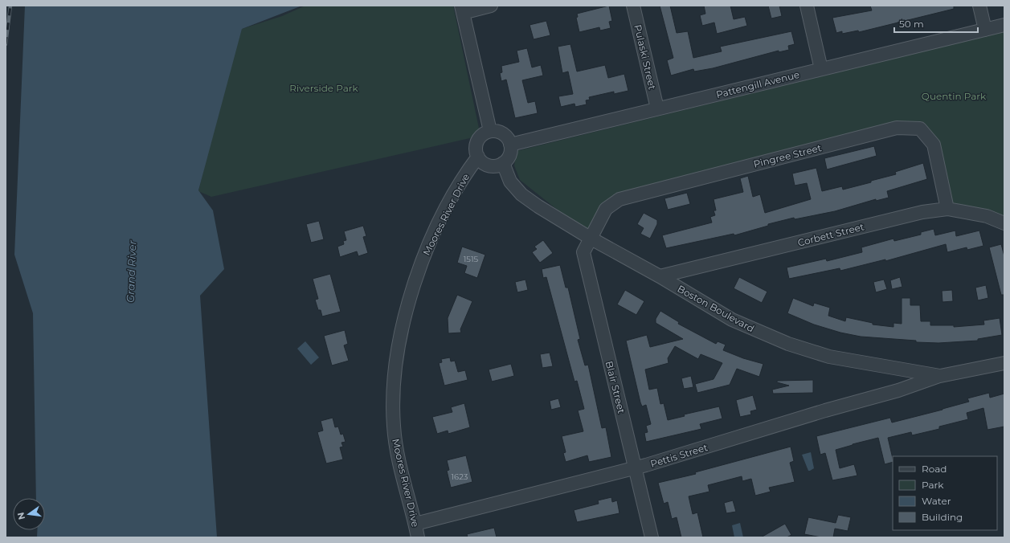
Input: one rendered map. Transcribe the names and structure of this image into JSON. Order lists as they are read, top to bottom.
{
  "streets": {
    "street": [
      "Pulaski Street",
      "Pattengill Avenue",
      "Pingree Street",
      "Moores River Drive",
      "Corbett Street",
      "Boston Boulevard",
      "Blair Street",
      "Pettis Street"
    ]
  },
  "crossings": [
    ["Pulaski Street", "Pattengill Avenue"],
    ["Pattengill Avenue", "Moores River Drive"],
    ["Pattengill Avenue", "Boston Boulevard"],
    ["Pingree Street", "Corbett Street"],
    ["Pingree Street", "Boston Boulevard"],
    ["Pingree Street", "Blair Street"],
    ["Moores River Drive", "Boston Boulevard"],
    ["Moores River Drive", "Pettis Street"],
    ["Corbett Street", "Boston Boulevard"],
    ["Boston Boulevard", "Blair Street"],
    ["Boston Boulevard", "Pettis Street"],
    ["Blair Street", "Pettis Street"]
  ],
  "water": ["Grand River"],
  "parks": ["Riverside Park", "Quentin Park"],
  "house_numbers": ["1515", "1623"],
  "legend": [
    "Road",
    "Park",
    "Water",
    "Building"
  ],
  "scale_bar": "50 m",
  "north": "left"
}
